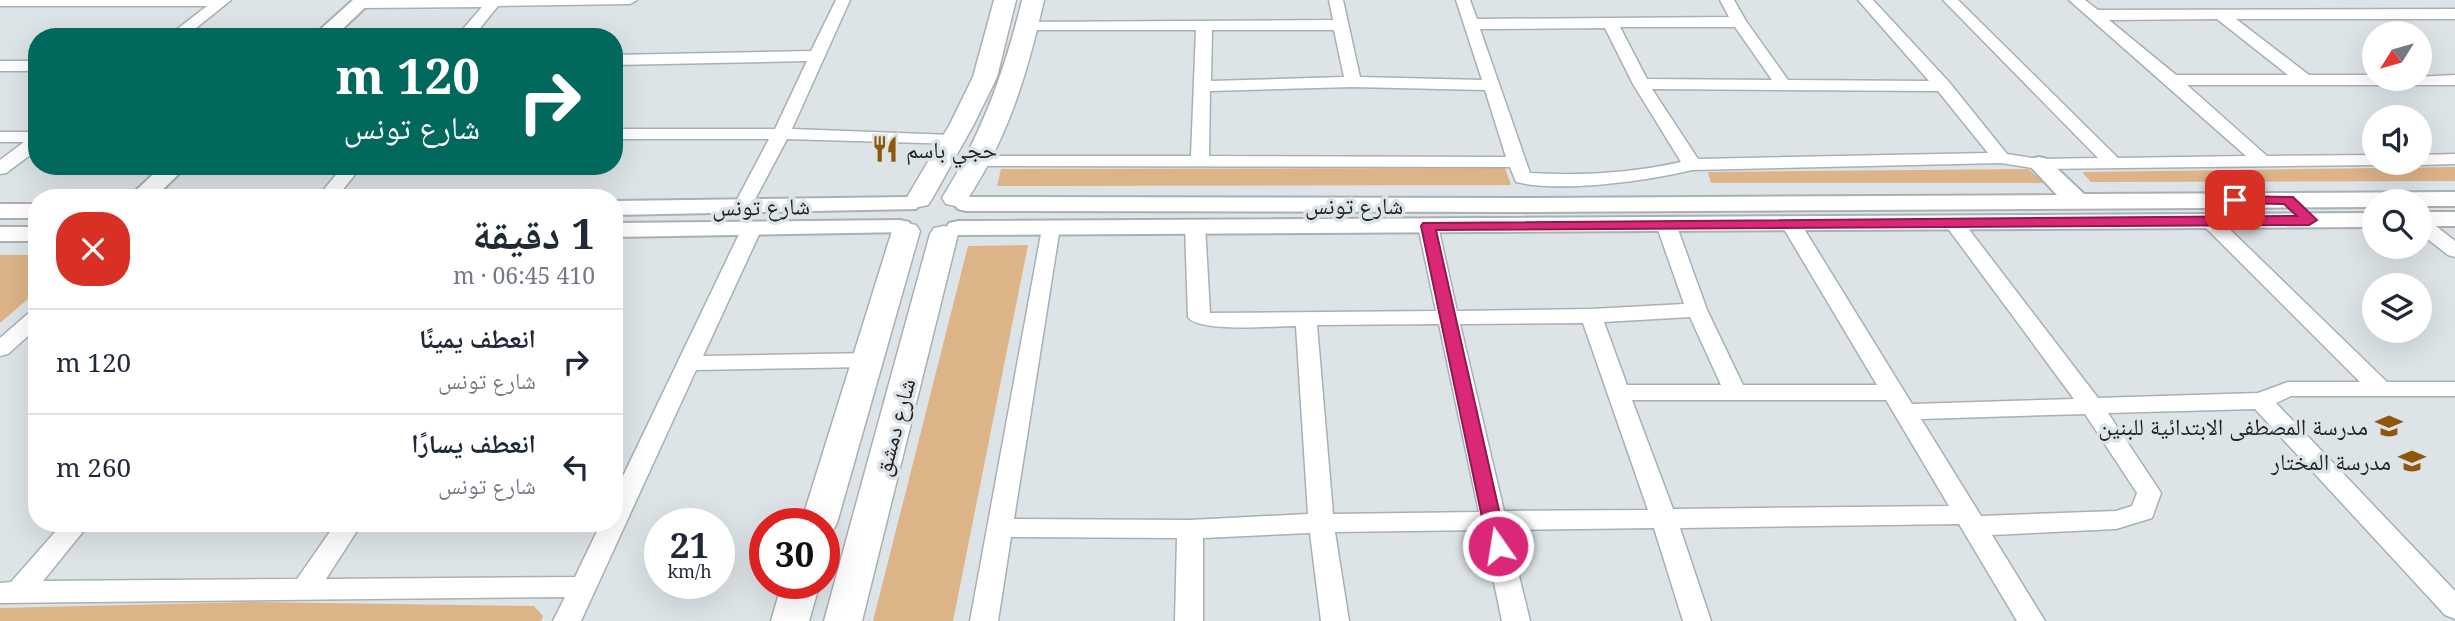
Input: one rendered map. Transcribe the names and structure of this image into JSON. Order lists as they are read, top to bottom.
{
  "streets": {
    "main road": ["شارع دمشق"],
    "street": ["شارع تونس"]
  },
  "crossings": [
    ["شارع تونس", "شارع دمشق"]
  ],
  "places": {
    "restaurant": ["حجي باسم"],
    "school or university": ["مدرسة المصطفى الابتدائية للبنين", "مدرسة المختار"]
  },
  "north": "bottom left",
  "page": {
    "turn": ["120 m", "شارع تونس"],
    "heading": ["1 دقيقة", "410 m · 06:45"],
    "list": [
      {
        "name": "انعطف يمينًا",
        "note": "شارع تونس",
        "value": "120 m"
      },
      {
        "name": "انعطف يسارًا",
        "note": "شارع تونس",
        "value": "260 m"
      }
    ],
    "speed": "21 km/h",
    "limit": "30"
  }
}
